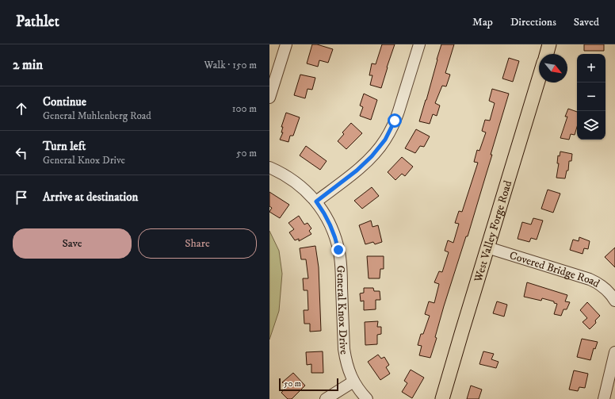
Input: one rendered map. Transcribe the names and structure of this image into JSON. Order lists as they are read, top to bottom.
{
  "streets": {
    "main road": ["West Valley Forge Road"],
    "street": ["Covered Bridge Road", "General Knox Drive"]
  },
  "crossings": [
    ["West Valley Forge Road", "Covered Bridge Road"]
  ],
  "scale_bar": "50 m",
  "north": "bottom right",
  "page": {
    "header": "Pathlet",
    "nav": ["Map", "Directions", "Saved"],
    "heading": ["2 min", "Walk · 150 m"],
    "map_buttons": ["+", "−"],
    "list": [
      ["Continue", "General Muhlenberg Road", "100 m"],
      ["Turn left", "General Knox Drive", "50 m"],
      "Arrive at destination"
    ],
    "buttons": ["Save", "Share"],
    "scale": "50 m"
  }
}
